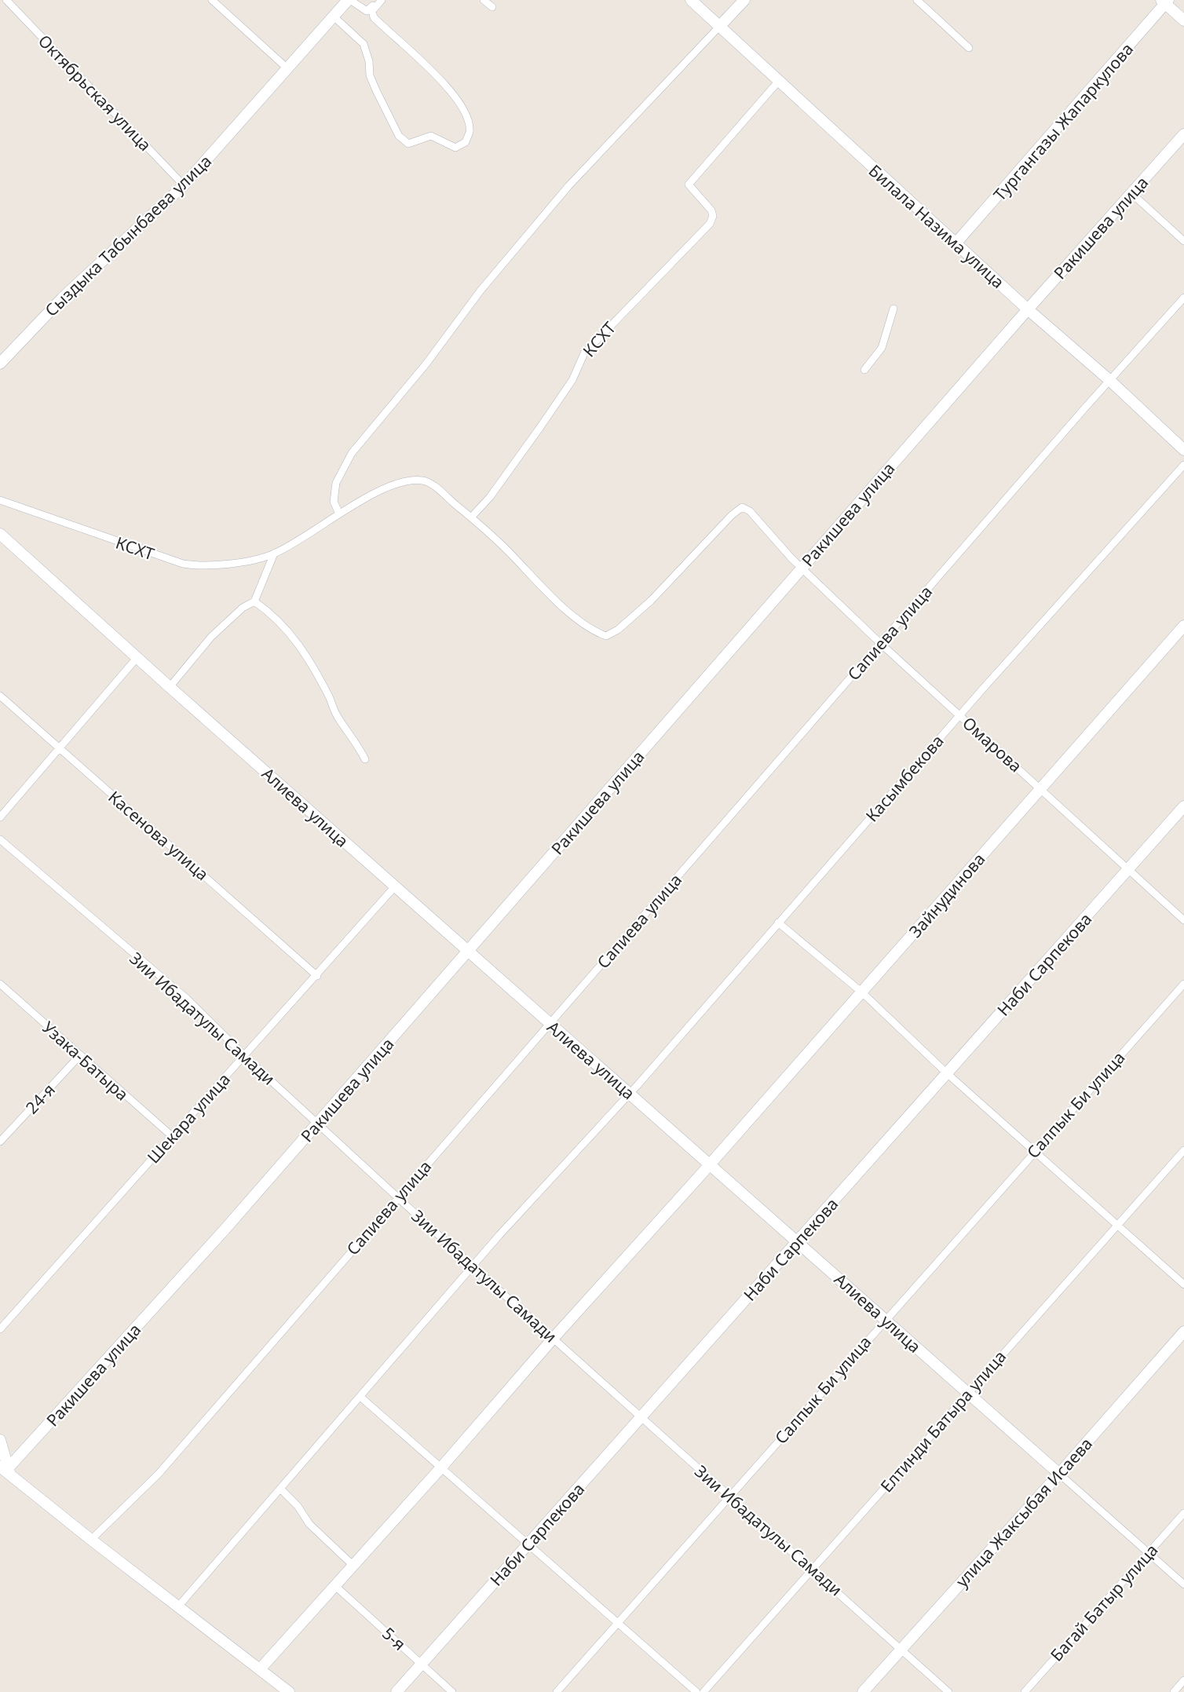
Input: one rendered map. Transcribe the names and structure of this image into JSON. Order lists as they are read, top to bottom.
{
  "streets": {
    "street": [
      "Октябрьская улица",
      "Тургангазы Жапаркулова",
      "Билала Назима улица",
      "Ракишева улица",
      "Сыздыка Табынбаева улица",
      "КСХТ",
      "Сапиева улица",
      "Омарова",
      "Касымбекова",
      "Алиева улица",
      "Касенова улица",
      "Зайнудинова",
      "Наби Сарпекова",
      "Зии Ибадатулы Самади",
      "Узака-Батыра",
      "24-я",
      "Салпык Би улица",
      "Шекара улица",
      "Елтинди Батыра улица",
      "улица Жаксыбая Исаева",
      "Багай Батыр улица",
      "5-я"
    ]
  },
  "crossings": [
    ["Октябрьская улица", "Сыздыка Табынбаева улица"],
    ["Тургангазы Жапаркулова", "Билала Назима улица"],
    ["Билала Назима улица", "Ракишева улица"],
    ["Билала Назима улица", "КСХТ"],
    ["Билала Назима улица", "Сапиева улица"],
    ["Ракишева улица", "Омарова"],
    ["Ракишева улица", "Алиева улица"],
    ["Ракишева улица", "Зии Ибадатулы Самади"],
    ["КСХТ", "Омарова"],
    ["Сапиева улица", "Омарова"],
    ["Сапиева улица", "Алиева улица"],
    ["Сапиева улица", "Зии Ибадатулы Самади"],
    ["Омарова", "Касымбекова"],
    ["Омарова", "Зайнудинова"],
    ["Омарова", "Наби Сарпекова"],
    ["Касымбекова", "Алиева улица"],
    ["Касымбекова", "Зии Ибадатулы Самади"],
    ["Алиева улица", "Зайнудинова"],
    ["Алиева улица", "Наби Сарпекова"],
    ["Алиева улица", "Салпык Би улица"],
    ["Алиева улица", "Шекара улица"],
    ["Алиева улица", "Елтинди Батыра улица"],
    ["Алиева улица", "улица Жаксыбая Исаева"],
    ["Алиева улица", "Багай Батыр улица"],
    ["Касенова улица", "Шекара улица"],
    ["Зайнудинова", "Зии Ибадатулы Самади"],
    ["Зайнудинова", "5-я"],
    ["Наби Сарпекова", "Зии Ибадатулы Самади"],
    ["Наби Сарпекова", "5-я"],
    ["Зии Ибадатулы Самади", "Салпык Би улица"],
    ["Зии Ибадатулы Самади", "Шекара улица"],
    ["Зии Ибадатулы Самади", "Елтинди Батыра улица"],
    ["Зии Ибадатулы Самади", "улица Жаксыбая Исаева"],
    ["Узака-Батыра", "24-я"],
    ["Узака-Батыра", "Шекара улица"]
  ]
}
